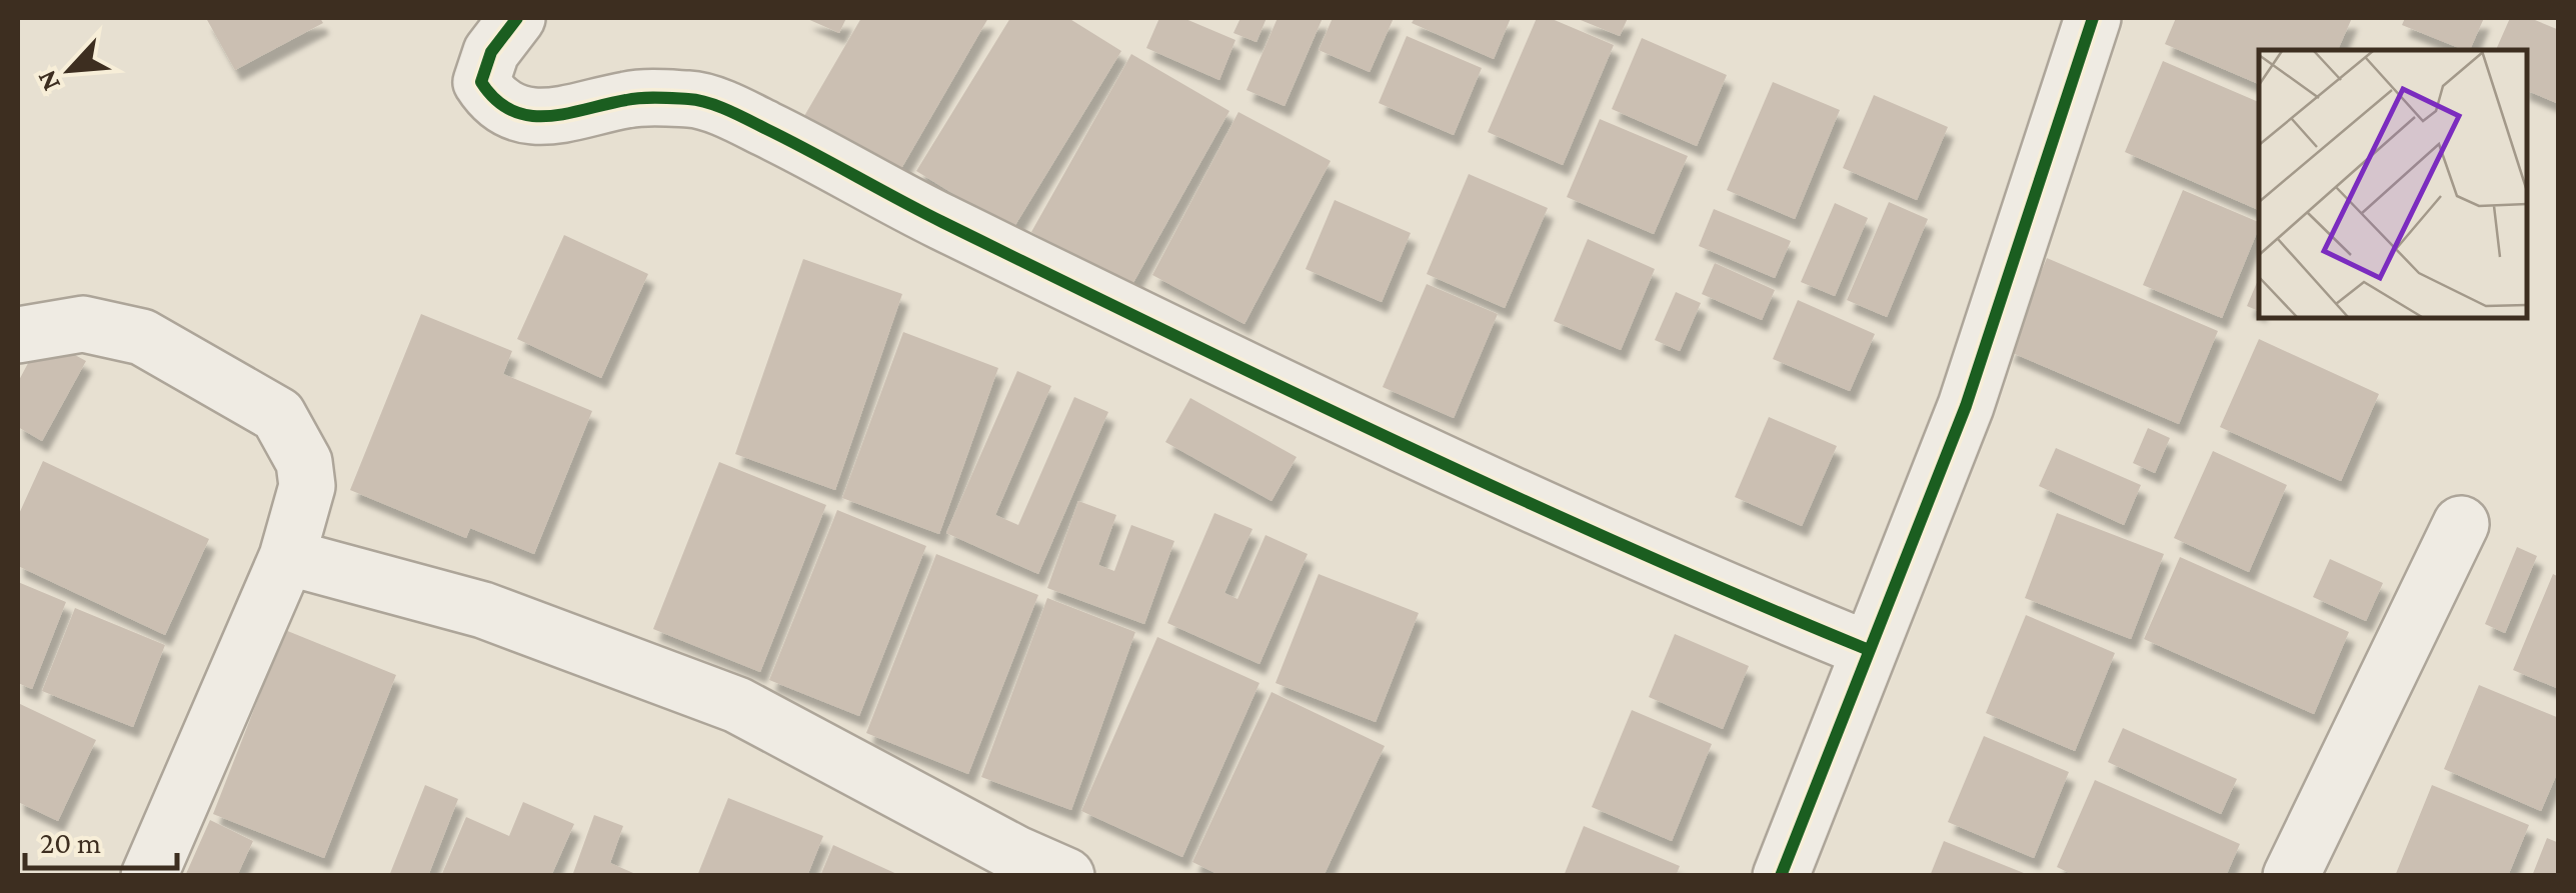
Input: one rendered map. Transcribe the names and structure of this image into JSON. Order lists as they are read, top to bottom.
{
  "scale_bar": "20 m",
  "north": "bottom left"
}
